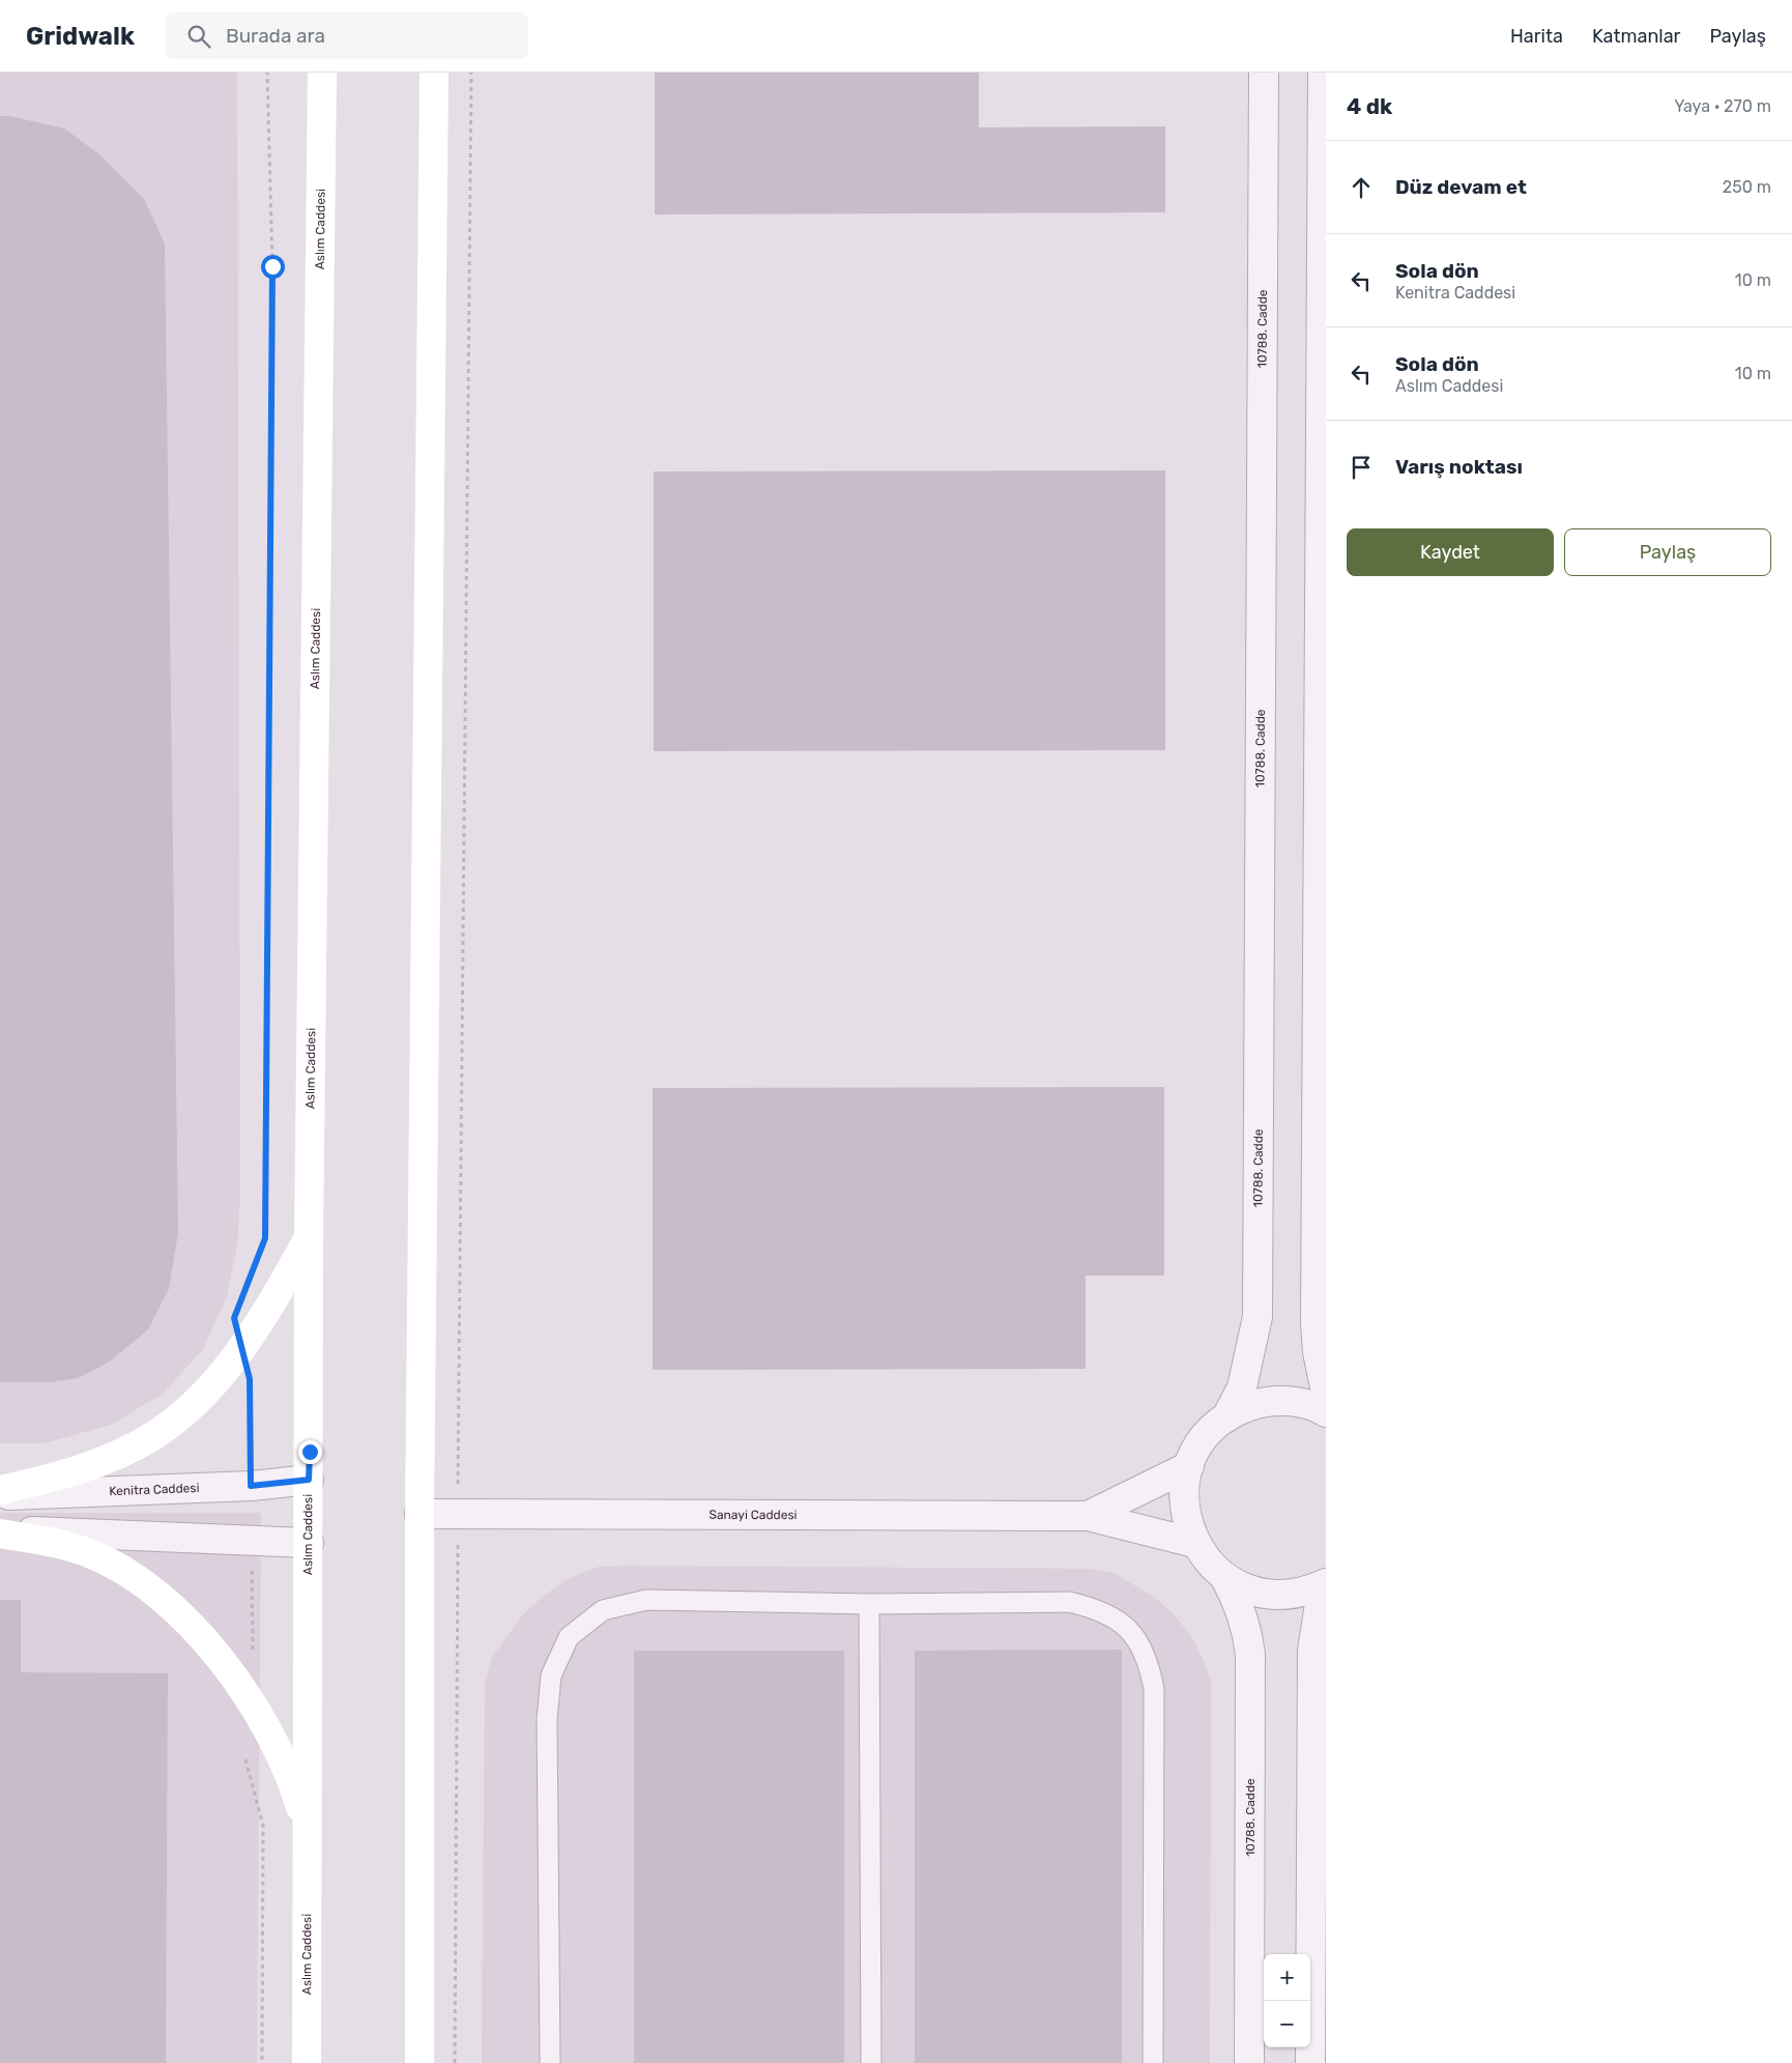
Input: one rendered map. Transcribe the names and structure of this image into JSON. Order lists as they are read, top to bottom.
{
  "streets": {
    "main road": ["Aslım Caddesi"],
    "street": ["10788. Cadde", "Kenitra Caddesi", "Sanayi Caddesi"]
  },
  "crossings": [
    ["Aslım Caddesi", "Kenitra Caddesi"]
  ],
  "page": {
    "header": "Gridwalk",
    "search": "Burada ara",
    "nav": ["Harita", "Katmanlar", "Paylaş"],
    "heading": ["4 dk", "Yaya · 270 m"],
    "list": [
      ["Düz devam et", "250 m"],
      ["Sola dön", "Kenitra Caddesi", "10 m"],
      ["Sola dön", "Aslım Caddesi", "10 m"],
      "Varış noktası"
    ],
    "buttons": ["Kaydet", "Paylaş"],
    "map_buttons": ["+", "−"]
  }
}
